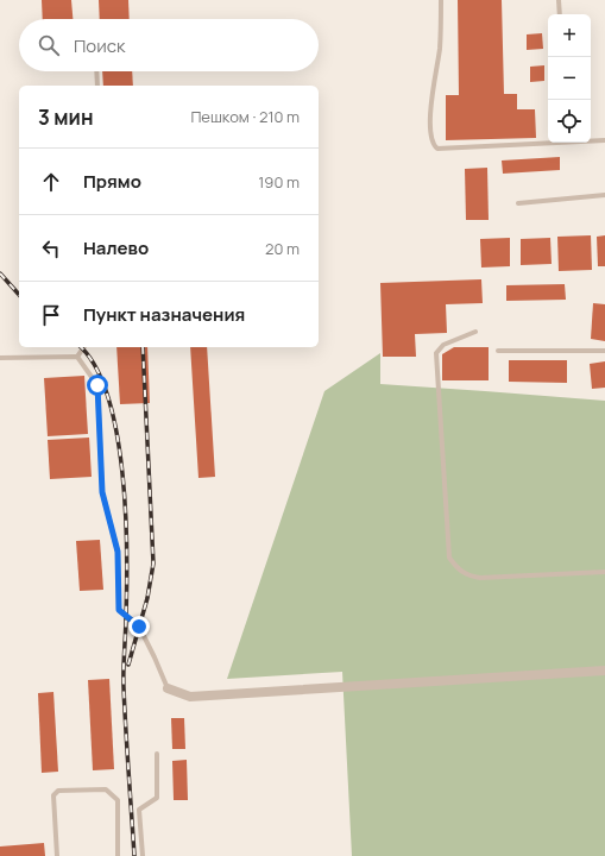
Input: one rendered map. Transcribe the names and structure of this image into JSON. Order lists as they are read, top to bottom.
{
  "page": {
    "map_buttons": ["+", "−"],
    "search": "Поиск",
    "heading": ["3 мин", "Пешком · 210 m"],
    "list": [
      ["Прямо", "190 m"],
      ["Налево", "20 m"],
      "Пункт назначения"
    ]
  }
}
